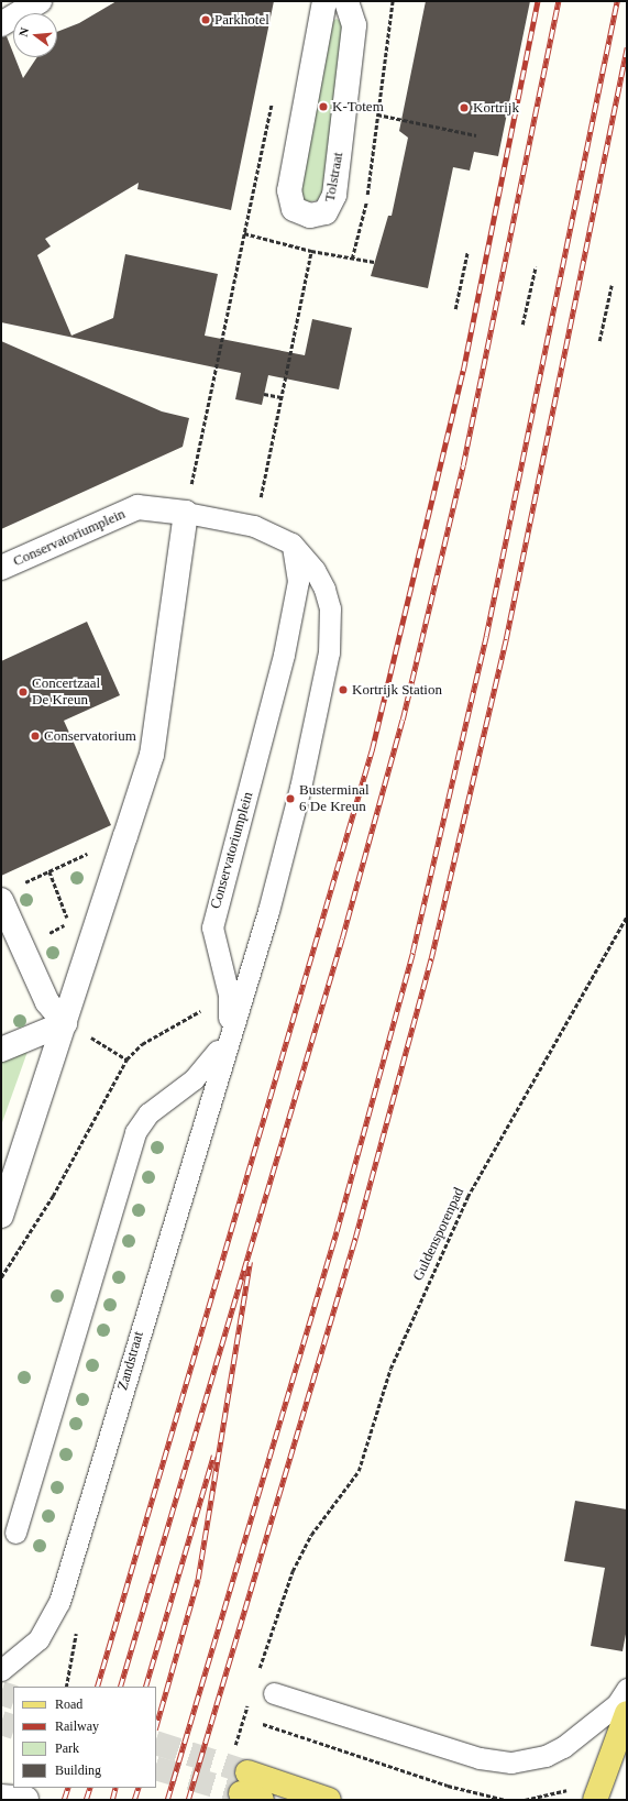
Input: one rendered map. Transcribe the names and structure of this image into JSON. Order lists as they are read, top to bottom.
{
  "streets": {
    "street": ["Tolstraat", "Conservatoriumplein"],
    "lane": ["Zandstraat"],
    "path": ["Guldensporenpad"]
  },
  "crossings": [
    ["Conservatoriumplein", "Zandstraat"]
  ],
  "places": [
    "Parkhotel",
    "K-Totem",
    "Kortrijk",
    "Kortrijk Station",
    "Concertzaal De Kreun",
    "Conservatorium",
    "Busterminal 6 De Kreun"
  ],
  "legend": [
    "Road",
    "Railway",
    "Park",
    "Building"
  ],
  "north": "left"
}
